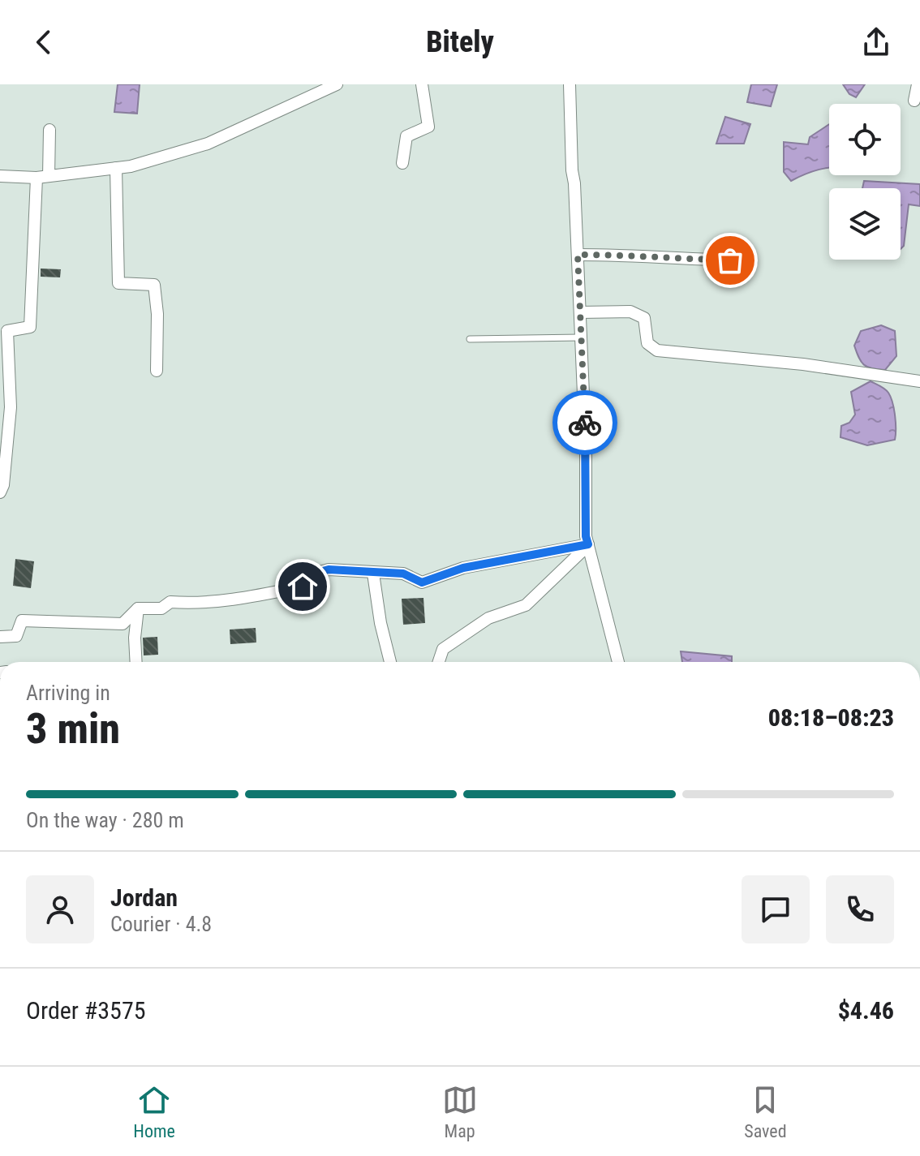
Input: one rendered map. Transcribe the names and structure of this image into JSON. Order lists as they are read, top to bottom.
{
  "page": {
    "header": "Bitely",
    "heading": ["3 min", "Arriving in", "08:18–08:23"],
    "panel": [
      "Jordan",
      "Courier · 4.8",
      "Order #3575",
      "$4.46"
    ],
    "bar": "On the way · 280 m",
    "tabs": ["Home", "Map", "Saved"]
  }
}
